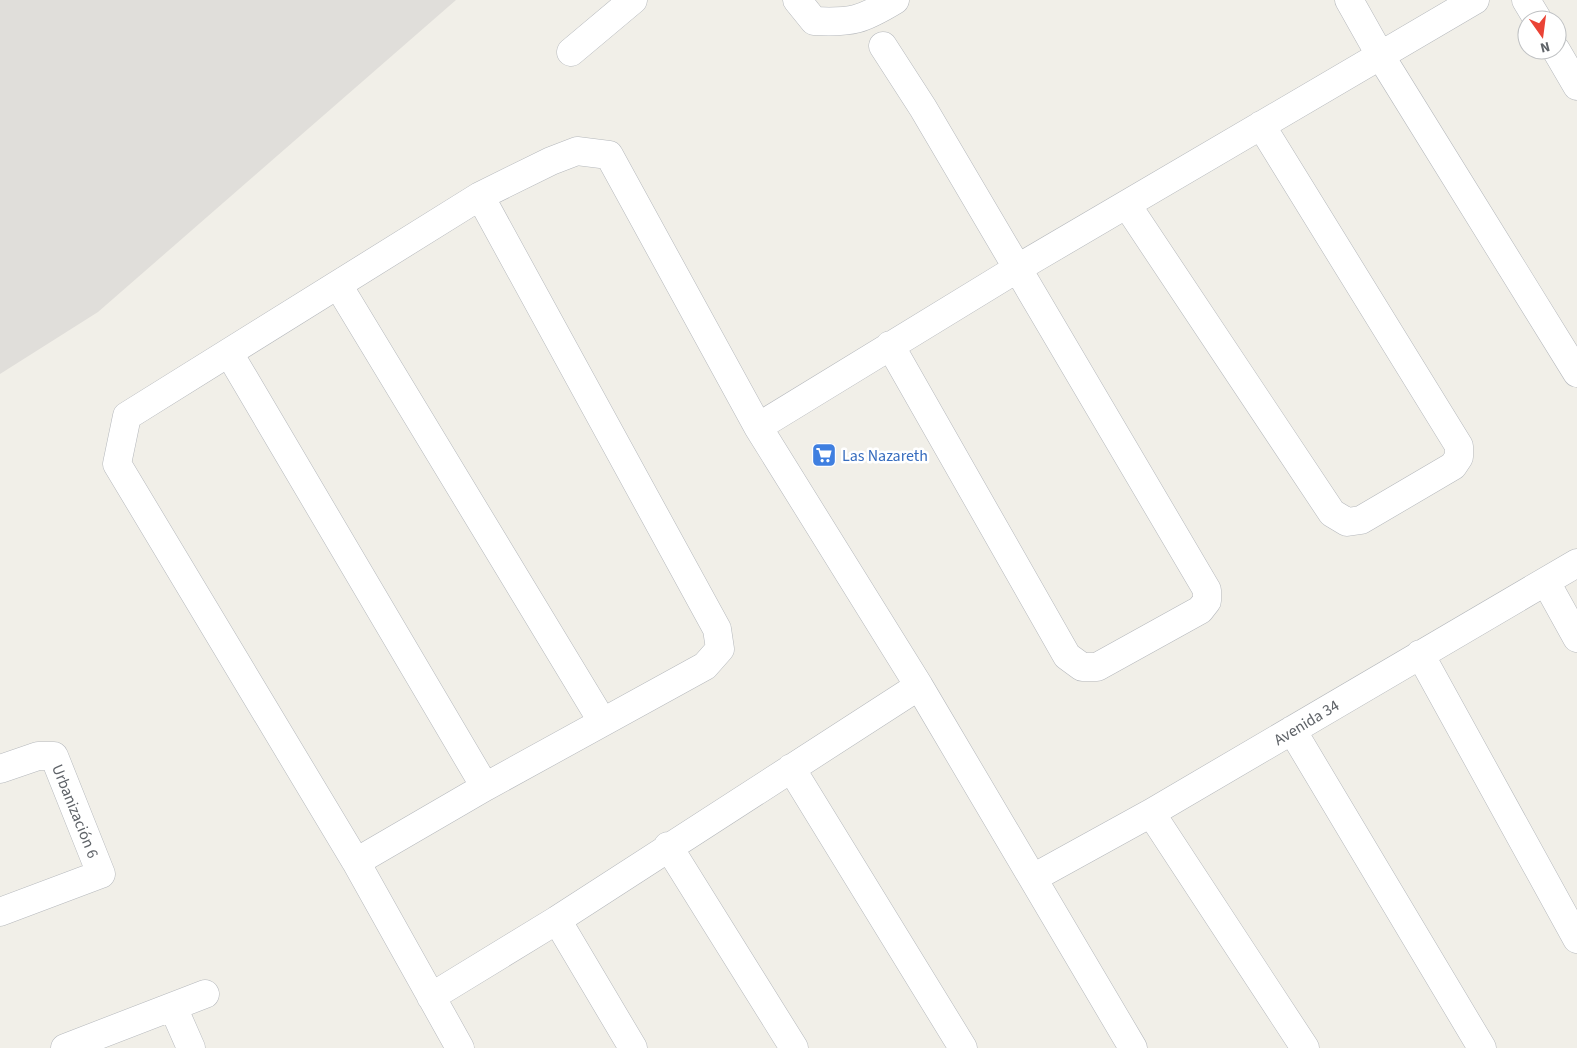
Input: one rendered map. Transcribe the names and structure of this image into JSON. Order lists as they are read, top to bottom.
{
  "streets": {
    "street": ["Avenida 34", "Urbanización 6"]
  },
  "places": {
    "supermarket": ["Las Nazareth"]
  },
  "north": "bottom"
}
